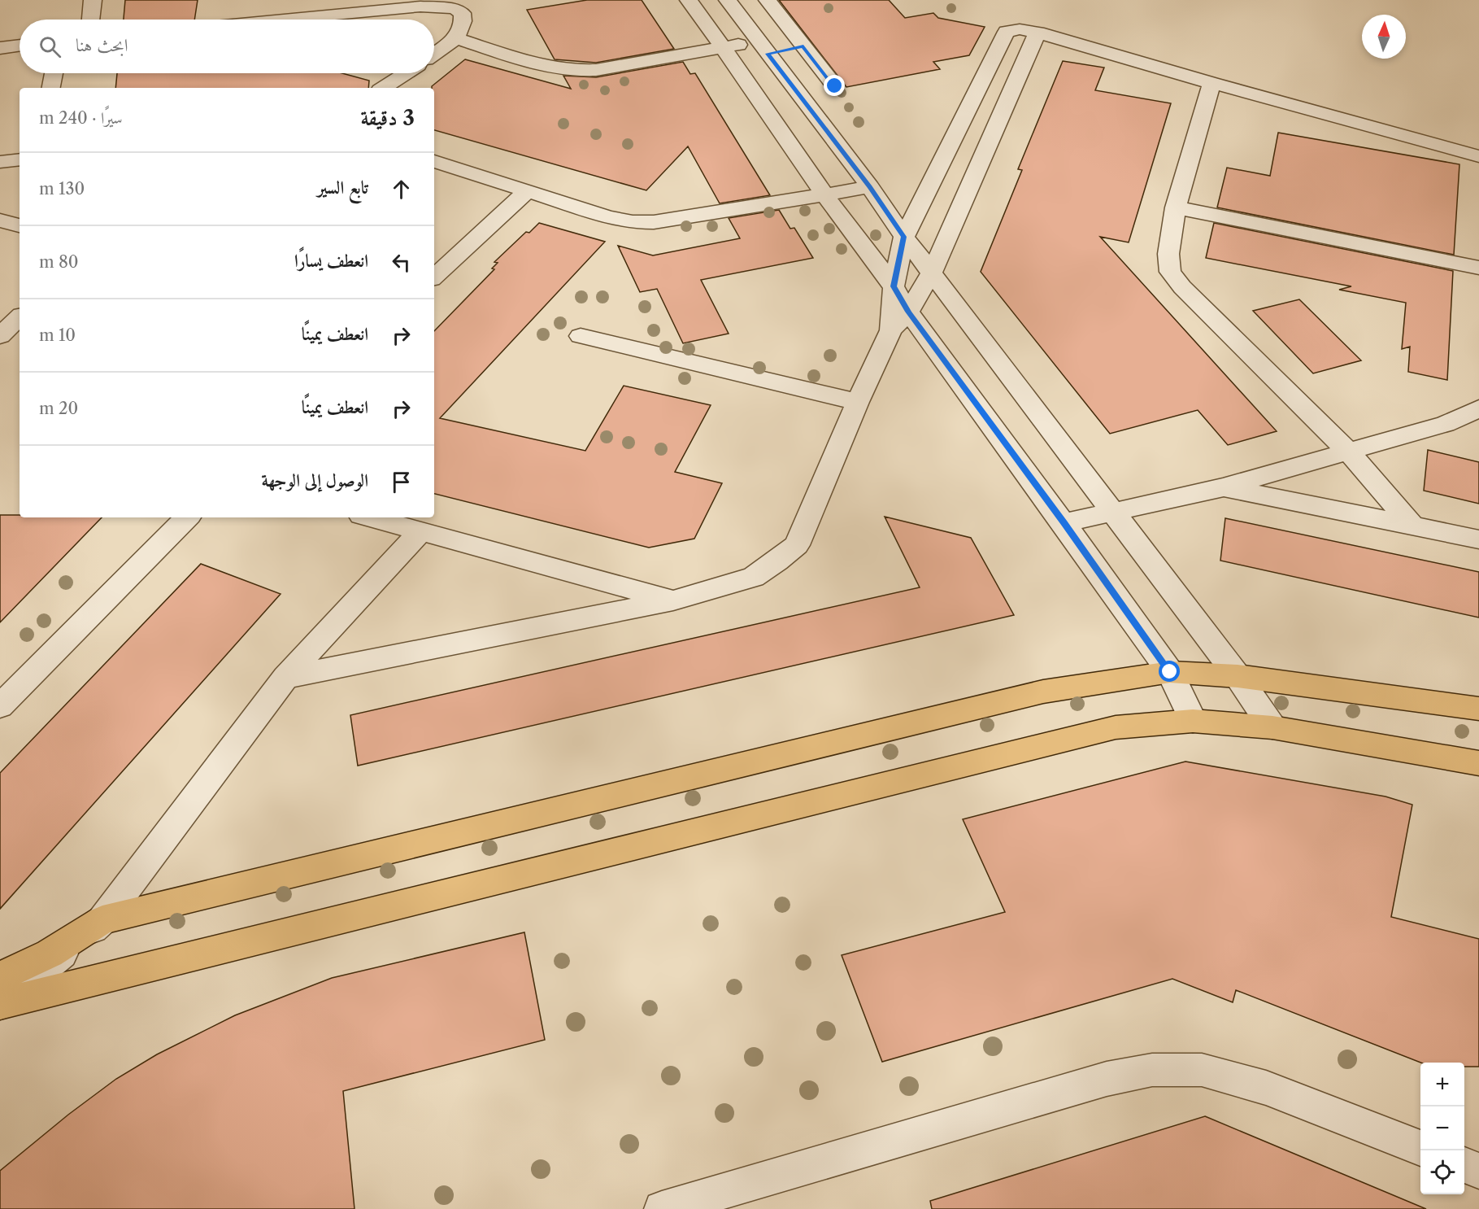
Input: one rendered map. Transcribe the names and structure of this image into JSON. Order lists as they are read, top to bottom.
{
  "north": "top",
  "page": {
    "search": "ابحث هنا",
    "heading": ["3 دقيقة", "سيرًا · 240 m"],
    "list": [
      ["تابع السير", "130 m"],
      ["انعطف يسارًا", "80 m"],
      ["انعطف يمينًا", "10 m"],
      ["انعطف يمينًا", "20 m"],
      "الوصول إلى الوجهة"
    ],
    "map_buttons": ["+", "−"]
  }
}
